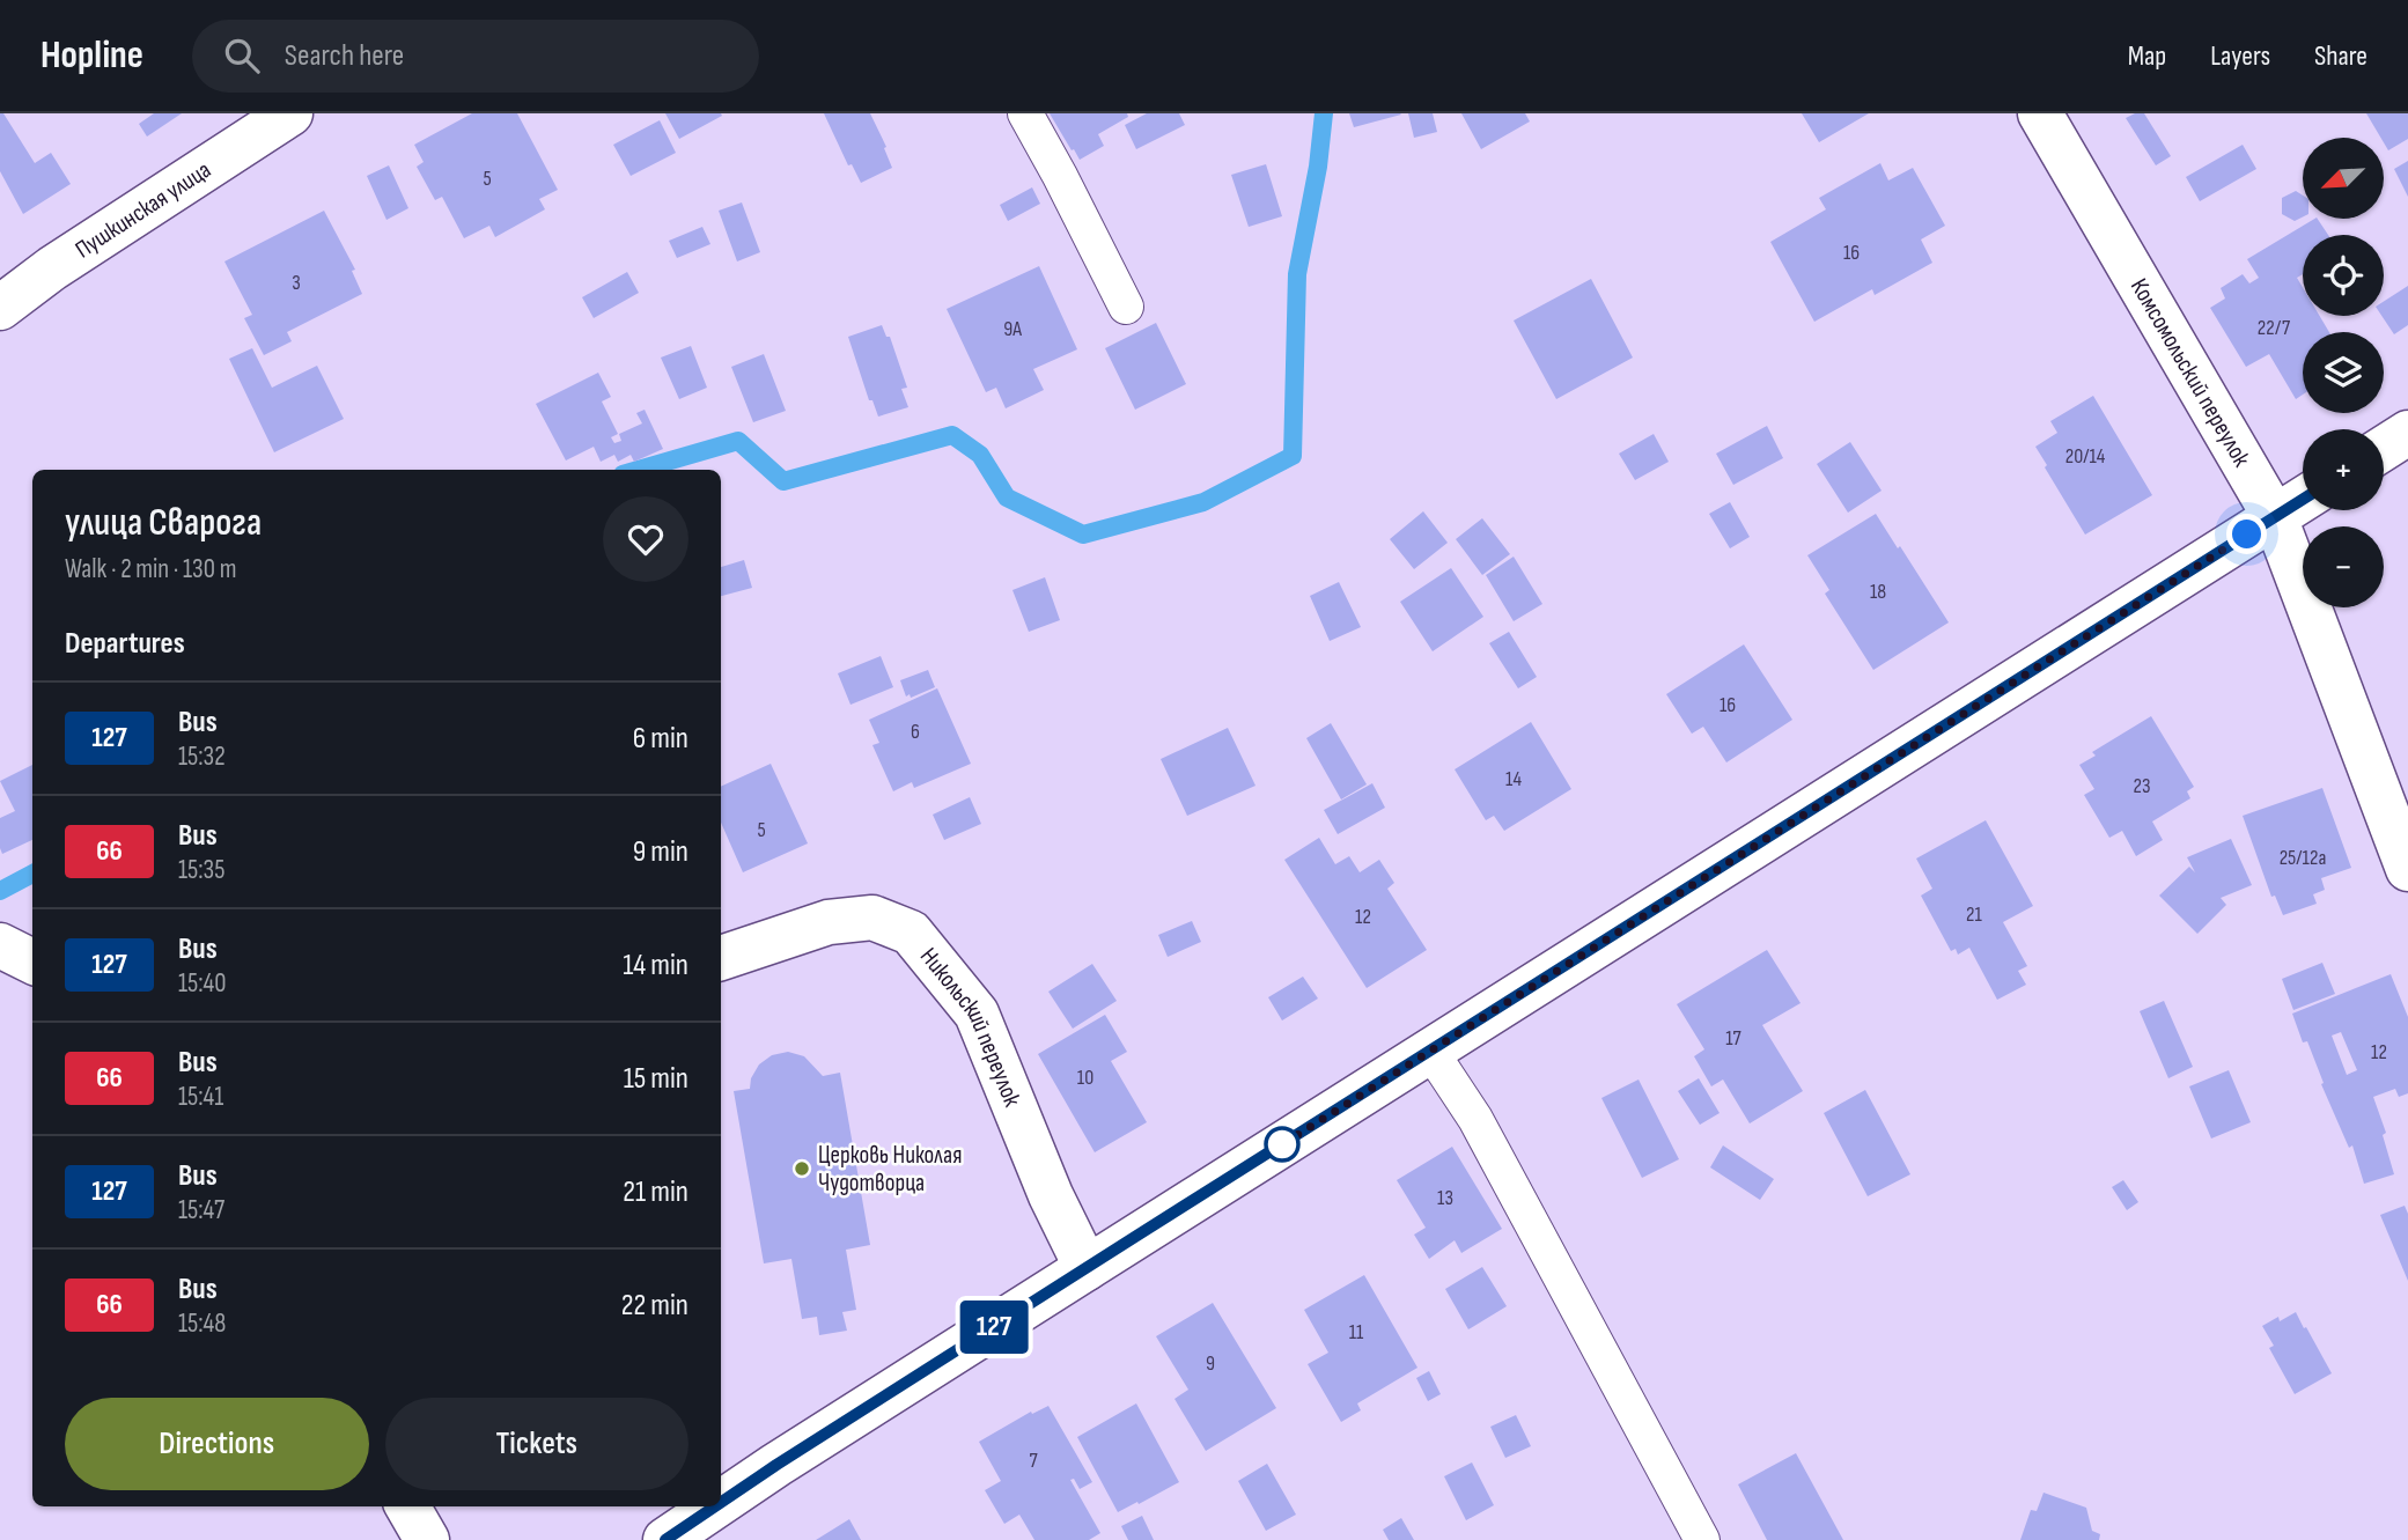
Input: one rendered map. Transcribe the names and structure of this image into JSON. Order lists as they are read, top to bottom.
{
  "streets": {
    "main road": ["Пушкинская улица", "Комсомольский переулок", "Никольский переулок"]
  },
  "places": ["Церковь Николая Чудотворца"],
  "lines": ["bus line 127"],
  "house_numbers": [
    "5",
    "16",
    "3",
    "22/7",
    "9А",
    "20/14",
    "18",
    "16",
    "6",
    "14",
    "23",
    "5",
    "25/12а",
    "21",
    "12",
    "17",
    "12",
    "10",
    "13",
    "11",
    "9",
    "7"
  ],
  "north": "bottom left",
  "page": {
    "header": "Hopline",
    "search": "Search here",
    "nav": ["Map", "Layers", "Share"],
    "on_map": "127",
    "map_buttons": ["+", "−"],
    "heading": [
      ["улица Сварога", "Walk · 2 min · 130 m"],
      "Departures"
    ],
    "list": [
      {
        "mark": "127",
        "name": "Bus",
        "note": "15:32",
        "value": "6 min"
      },
      {
        "mark": "66",
        "name": "Bus",
        "note": "15:35",
        "value": "9 min"
      },
      {
        "mark": "127",
        "name": "Bus",
        "note": "15:40",
        "value": "14 min"
      },
      {
        "mark": "66",
        "name": "Bus",
        "note": "15:41",
        "value": "15 min"
      },
      {
        "mark": "127",
        "name": "Bus",
        "note": "15:47",
        "value": "21 min"
      },
      {
        "mark": "66",
        "name": "Bus",
        "note": "15:48",
        "value": "22 min"
      }
    ],
    "buttons": ["Directions", "Tickets"]
  }
}
